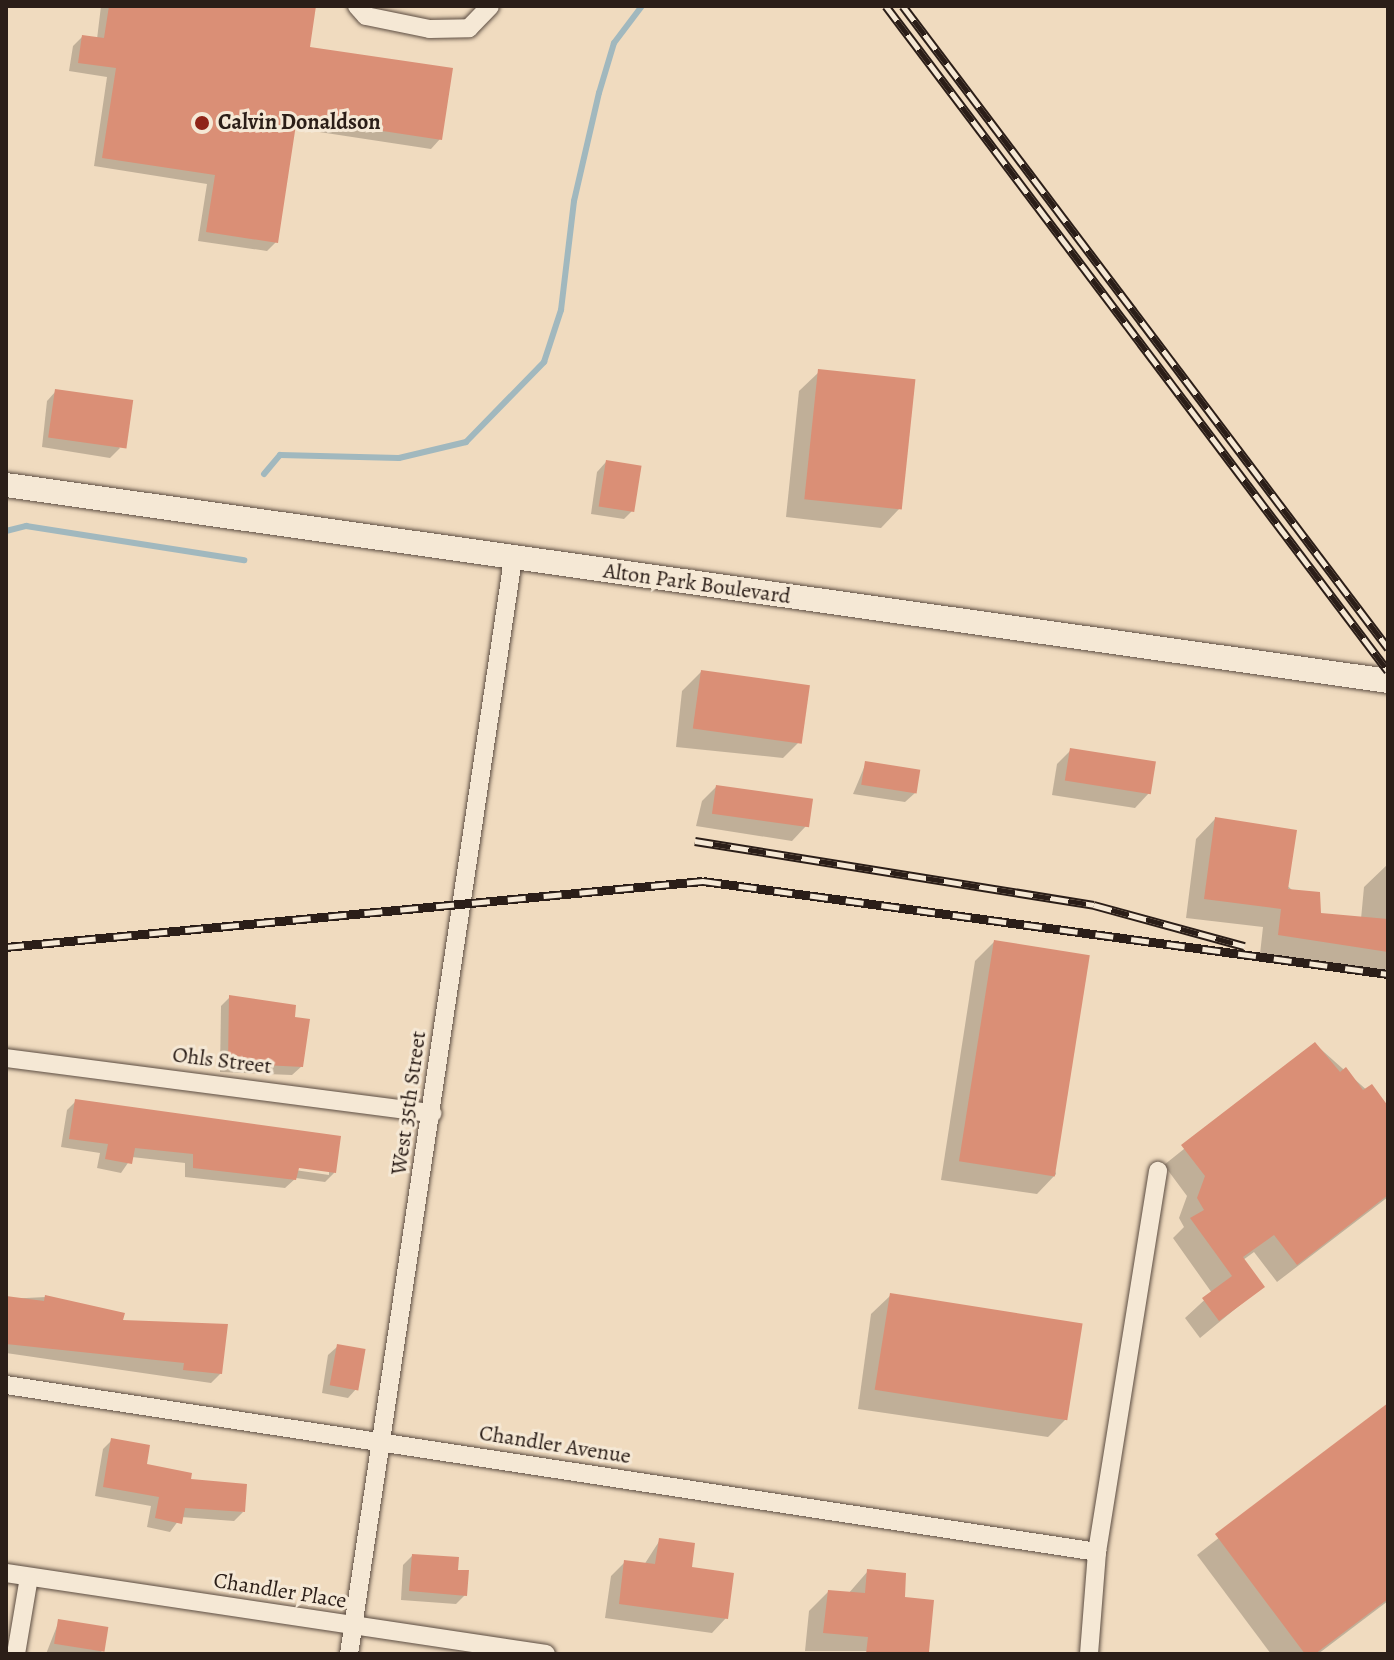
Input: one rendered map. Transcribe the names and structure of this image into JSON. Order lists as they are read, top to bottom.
{
  "streets": {
    "main road": ["Alton Park Boulevard"],
    "street": [
      "Ohls Street",
      "West 35th Street",
      "Chandler Avenue",
      "Chandler Place"
    ]
  },
  "crossings": [
    ["Alton Park Boulevard", "West 35th Street"],
    ["Ohls Street", "West 35th Street"],
    ["West 35th Street", "Chandler Avenue"],
    ["West 35th Street", "Chandler Place"]
  ],
  "places": ["Calvin Donaldson"]
}
